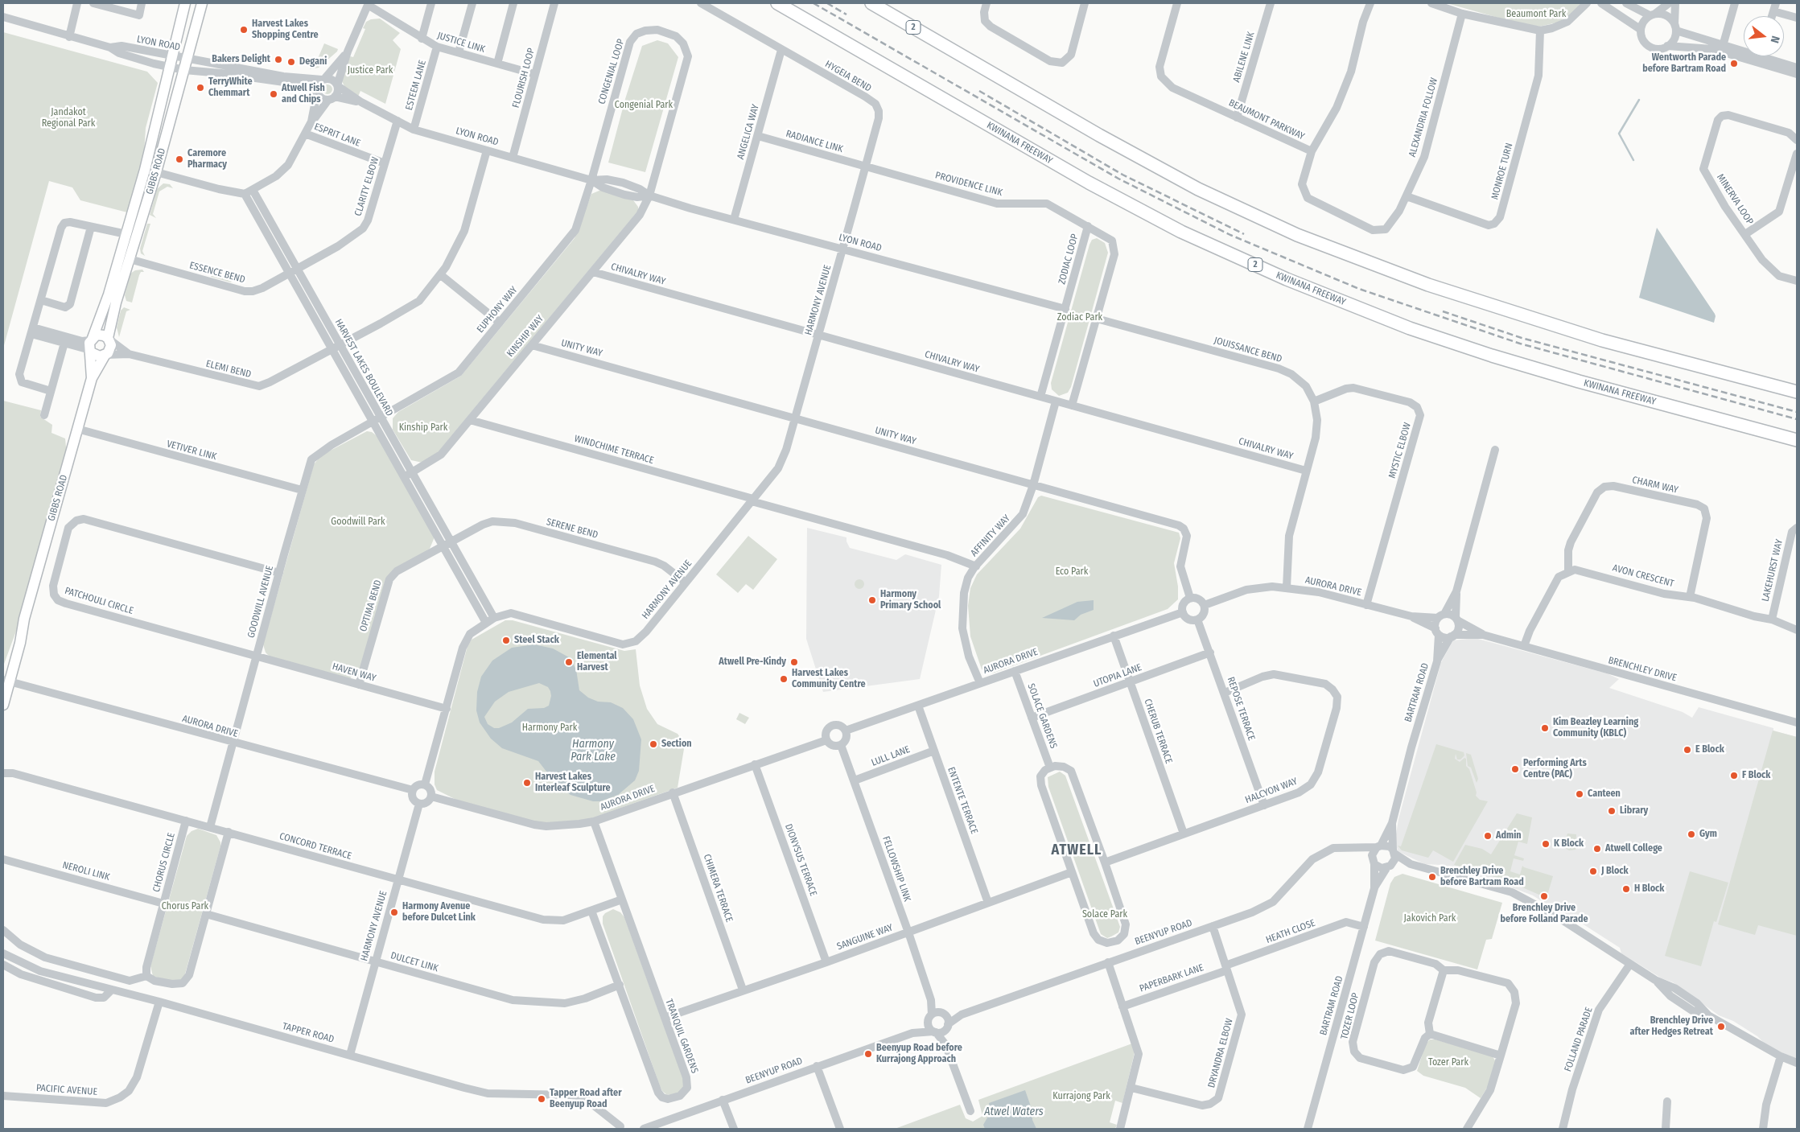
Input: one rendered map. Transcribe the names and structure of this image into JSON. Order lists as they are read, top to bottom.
{
  "streets": {
    "highway": ["2", "KWINANA FREEWAY"],
    "main road": ["GIBBS ROAD"],
    "street": [
      "JUSTICE LINK",
      "LYON ROAD",
      "ABILENE LINK",
      "CONGENIAL LOOP",
      "HYGEIA BEND",
      "FLOURISH LOOP",
      "ESTEEM LANE",
      "ALEXANDRIA FOLLOW",
      "BEAUMONT PARKWAY",
      "ANGELICA WAY",
      "ESPRIT LANE",
      "RADIANCE LINK",
      "MONROE TURN",
      "PROVIDENCE LINK",
      "CLARITY ELBOW",
      "MINERVA LOOP",
      "ZODIAC LOOP",
      "ESSENCE BEND",
      "CHIVALRY WAY",
      "HARMONY AVENUE",
      "EUPHONY WAY",
      "KINSHIP WAY",
      "UNITY WAY",
      "JOUISSANCE BEND",
      "HARVEST LAKES BOULEVARD",
      "ELEMI BEND",
      "WINDCHIME TERRACE",
      "VETIVER LINK",
      "MYSTIC ELBOW",
      "CHARM WAY",
      "SERENE BEND",
      "AFFINITY WAY",
      "LAKEHURST WAY",
      "AVON CRESCENT",
      "AURORA DRIVE",
      "PATCHOULI CIRCLE",
      "GOODWILL AVENUE",
      "OPTIMA BEND",
      "BRENCHLEY DRIVE",
      "HAVEN WAY",
      "UTOPIA LANE",
      "BARTRAM ROAD",
      "REPOSE TERRACE",
      "SOLACE GARDENS",
      "CHERUB TERRACE",
      "LULL LANE",
      "HALCYON WAY",
      "ENTENTE TERRACE",
      "CONCORD TERRACE",
      "DIONYSUS TERRACE",
      "CHORUS CIRCLE",
      "FELLOWSHIP LINK",
      "NEROLI LINK",
      "CHIMERA TERRACE",
      "HEATH CLOSE",
      "BEENYUP ROAD",
      "SANGUINE WAY",
      "DULCET LINK",
      "PAPERBARK LANE",
      "TOZER LOOP",
      "TAPPER ROAD",
      "TRANQUIL GARDENS",
      "FOLLAND PARADE",
      "DRYANDRA ELBOW",
      "PACIFIC AVENUE"
    ]
  },
  "crossings": [
    ["JUSTICE LINK", "FLOURISH LOOP"],
    ["JUSTICE LINK", "ESTEEM LANE"],
    ["LYON ROAD", "CONGENIAL LOOP"],
    ["LYON ROAD", "HYGEIA BEND"],
    ["LYON ROAD", "FLOURISH LOOP"],
    ["LYON ROAD", "ESTEEM LANE"],
    ["LYON ROAD", "ANGELICA WAY"],
    ["LYON ROAD", "GIBBS ROAD"],
    ["LYON ROAD", "CLARITY ELBOW"],
    ["LYON ROAD", "ZODIAC LOOP"],
    ["LYON ROAD", "HARMONY AVENUE"],
    ["LYON ROAD", "EUPHONY WAY"],
    ["LYON ROAD", "KINSHIP WAY"],
    ["LYON ROAD", "ELEMI BEND"],
    ["ABILENE LINK", "BEAUMONT PARKWAY"],
    ["CONGENIAL LOOP", "EUPHONY WAY"],
    ["CONGENIAL LOOP", "KINSHIP WAY"],
    ["HYGEIA BEND", "ANGELICA WAY"],
    ["HYGEIA BEND", "RADIANCE LINK"],
    ["HYGEIA BEND", "PROVIDENCE LINK"],
    ["HYGEIA BEND", "HARMONY AVENUE"],
    ["ALEXANDRIA FOLLOW", "BEAUMONT PARKWAY"],
    ["ALEXANDRIA FOLLOW", "MONROE TURN"],
    ["ANGELICA WAY", "RADIANCE LINK"],
    ["ESPRIT LANE", "CLARITY ELBOW"],
    ["RADIANCE LINK", "PROVIDENCE LINK"],
    ["GIBBS ROAD", "ESSENCE BEND"],
    ["GIBBS ROAD", "ELEMI BEND"],
    ["GIBBS ROAD", "VETIVER LINK"],
    ["GIBBS ROAD", "AURORA DRIVE"],
    ["PROVIDENCE LINK", "ZODIAC LOOP"],
    ["CLARITY ELBOW", "ESSENCE BEND"],
    ["CLARITY ELBOW", "HARVEST LAKES BOULEVARD"],
    ["ZODIAC LOOP", "CHIVALRY WAY"],
    ["ZODIAC LOOP", "JOUISSANCE BEND"],
    ["ESSENCE BEND", "HARVEST LAKES BOULEVARD"],
    ["CHIVALRY WAY", "HARMONY AVENUE"],
    ["CHIVALRY WAY", "KINSHIP WAY"],
    ["CHIVALRY WAY", "JOUISSANCE BEND"],
    ["CHIVALRY WAY", "AFFINITY WAY"],
    ["HARMONY AVENUE", "UNITY WAY"],
    ["HARMONY AVENUE", "HARVEST LAKES BOULEVARD"],
    ["HARMONY AVENUE", "WINDCHIME TERRACE"],
    ["HARMONY AVENUE", "SERENE BEND"],
    ["HARMONY AVENUE", "AURORA DRIVE"],
    ["HARMONY AVENUE", "HAVEN WAY"],
    ["HARMONY AVENUE", "CONCORD TERRACE"],
    ["HARMONY AVENUE", "DULCET LINK"],
    ["HARMONY AVENUE", "TAPPER ROAD"],
    ["EUPHONY WAY", "HARVEST LAKES BOULEVARD"],
    ["EUPHONY WAY", "GOODWILL AVENUE"],
    ["KINSHIP WAY", "UNITY WAY"],
    ["KINSHIP WAY", "HARVEST LAKES BOULEVARD"],
    ["KINSHIP WAY", "WINDCHIME TERRACE"],
    ["UNITY WAY", "AFFINITY WAY"],
    ["UNITY WAY", "AURORA DRIVE"],
    ["UNITY WAY", "REPOSE TERRACE"],
    ["JOUISSANCE BEND", "MYSTIC ELBOW"],
    ["JOUISSANCE BEND", "AURORA DRIVE"],
    ["HARVEST LAKES BOULEVARD", "ELEMI BEND"],
    ["HARVEST LAKES BOULEVARD", "SERENE BEND"],
    ["HARVEST LAKES BOULEVARD", "GOODWILL AVENUE"],
    ["HARVEST LAKES BOULEVARD", "OPTIMA BEND"],
    ["WINDCHIME TERRACE", "AFFINITY WAY"],
    ["VETIVER LINK", "GOODWILL AVENUE"],
    ["MYSTIC ELBOW", "AURORA DRIVE"],
    ["CHARM WAY", "AVON CRESCENT"],
    ["SERENE BEND", "OPTIMA BEND"],
    ["AFFINITY WAY", "AURORA DRIVE"],
    ["LAKEHURST WAY", "AVON CRESCENT"],
    ["AURORA DRIVE", "GOODWILL AVENUE"],
    ["AURORA DRIVE", "BRENCHLEY DRIVE"],
    ["AURORA DRIVE", "BARTRAM ROAD"],
    ["AURORA DRIVE", "REPOSE TERRACE"],
    ["AURORA DRIVE", "SOLACE GARDENS"],
    ["AURORA DRIVE", "CHERUB TERRACE"],
    ["AURORA DRIVE", "ENTENTE TERRACE"],
    ["AURORA DRIVE", "DIONYSUS TERRACE"],
    ["AURORA DRIVE", "FELLOWSHIP LINK"],
    ["AURORA DRIVE", "CHIMERA TERRACE"],
    ["AURORA DRIVE", "TRANQUIL GARDENS"],
    ["PATCHOULI CIRCLE", "GOODWILL AVENUE"],
    ["PATCHOULI CIRCLE", "HAVEN WAY"],
    ["GOODWILL AVENUE", "HAVEN WAY"],
    ["GOODWILL AVENUE", "CONCORD TERRACE"],
    ["OPTIMA BEND", "HAVEN WAY"],
    ["BRENCHLEY DRIVE", "BARTRAM ROAD"],
    ["UTOPIA LANE", "REPOSE TERRACE"],
    ["UTOPIA LANE", "SOLACE GARDENS"],
    ["UTOPIA LANE", "CHERUB TERRACE"],
    ["BARTRAM ROAD", "HEATH CLOSE"],
    ["BARTRAM ROAD", "BEENYUP ROAD"],
    ["REPOSE TERRACE", "HALCYON WAY"],
    ["CHERUB TERRACE", "HALCYON WAY"],
    ["LULL LANE", "ENTENTE TERRACE"],
    ["LULL LANE", "FELLOWSHIP LINK"],
    ["ENTENTE TERRACE", "SANGUINE WAY"],
    ["CONCORD TERRACE", "CHORUS CIRCLE"],
    ["CONCORD TERRACE", "TRANQUIL GARDENS"],
    ["DIONYSUS TERRACE", "SANGUINE WAY"],
    ["CHORUS CIRCLE", "NEROLI LINK"],
    ["FELLOWSHIP LINK", "BEENYUP ROAD"],
    ["FELLOWSHIP LINK", "SANGUINE WAY"],
    ["CHIMERA TERRACE", "SANGUINE WAY"],
    ["HEATH CLOSE", "PAPERBARK LANE"],
    ["HEATH CLOSE", "DRYANDRA ELBOW"],
    ["BEENYUP ROAD", "DRYANDRA ELBOW"],
    ["SANGUINE WAY", "TRANQUIL GARDENS"],
    ["DULCET LINK", "TRANQUIL GARDENS"],
    ["PAPERBARK LANE", "DRYANDRA ELBOW"],
    ["TAPPER ROAD", "PACIFIC AVENUE"]
  ],
  "districts": ["ATWELL"],
  "water": ["Harmony Park Lake", "Atwel Waters"],
  "parks": [
    "Beaumont Park",
    "Justice Park",
    "Congenial Park",
    "Jandakot Regional Park",
    "Zodiac Park",
    "Kinship Park",
    "Goodwill Park",
    "Eco Park",
    "Harmony Park",
    "Chorus Park",
    "Solace Park",
    "Jakovich Park",
    "Tozer Park",
    "Kurrajong Park"
  ],
  "places": [
    "Harvest Lakes Shopping Centre",
    "Bakers Delight",
    "Degani",
    "Wentworth Parade before Bartram Road",
    "TerryWhite Chemmart",
    "Atwell Fish and Chips",
    "Caremore Pharmacy",
    "Harmony Primary School",
    "Steel Stack",
    "Elemental Harvest",
    "Atwell Pre-Kindy",
    "Harvest Lakes Community Centre",
    "Kim Beazley Learning Community (KBLC)",
    "Section",
    "E Block",
    "Performing Arts Centre (PAC)",
    "F Block",
    "Harvest Lakes Interleaf Sculpture",
    "Canteen",
    "Library",
    "Gym",
    "Admin",
    "K Block",
    "Atwell College",
    "J Block",
    "Brenchley Drive before Bartram Road",
    "H Block",
    "Brenchley Drive before Folland Parade",
    "Harmony Avenue before Dulcet Link",
    "Brenchley Drive after Hedges Retreat",
    "Beenyup Road before Kurrajong Approach",
    "Tapper Road after Beenyup Road"
  ],
  "north": "right"
}
